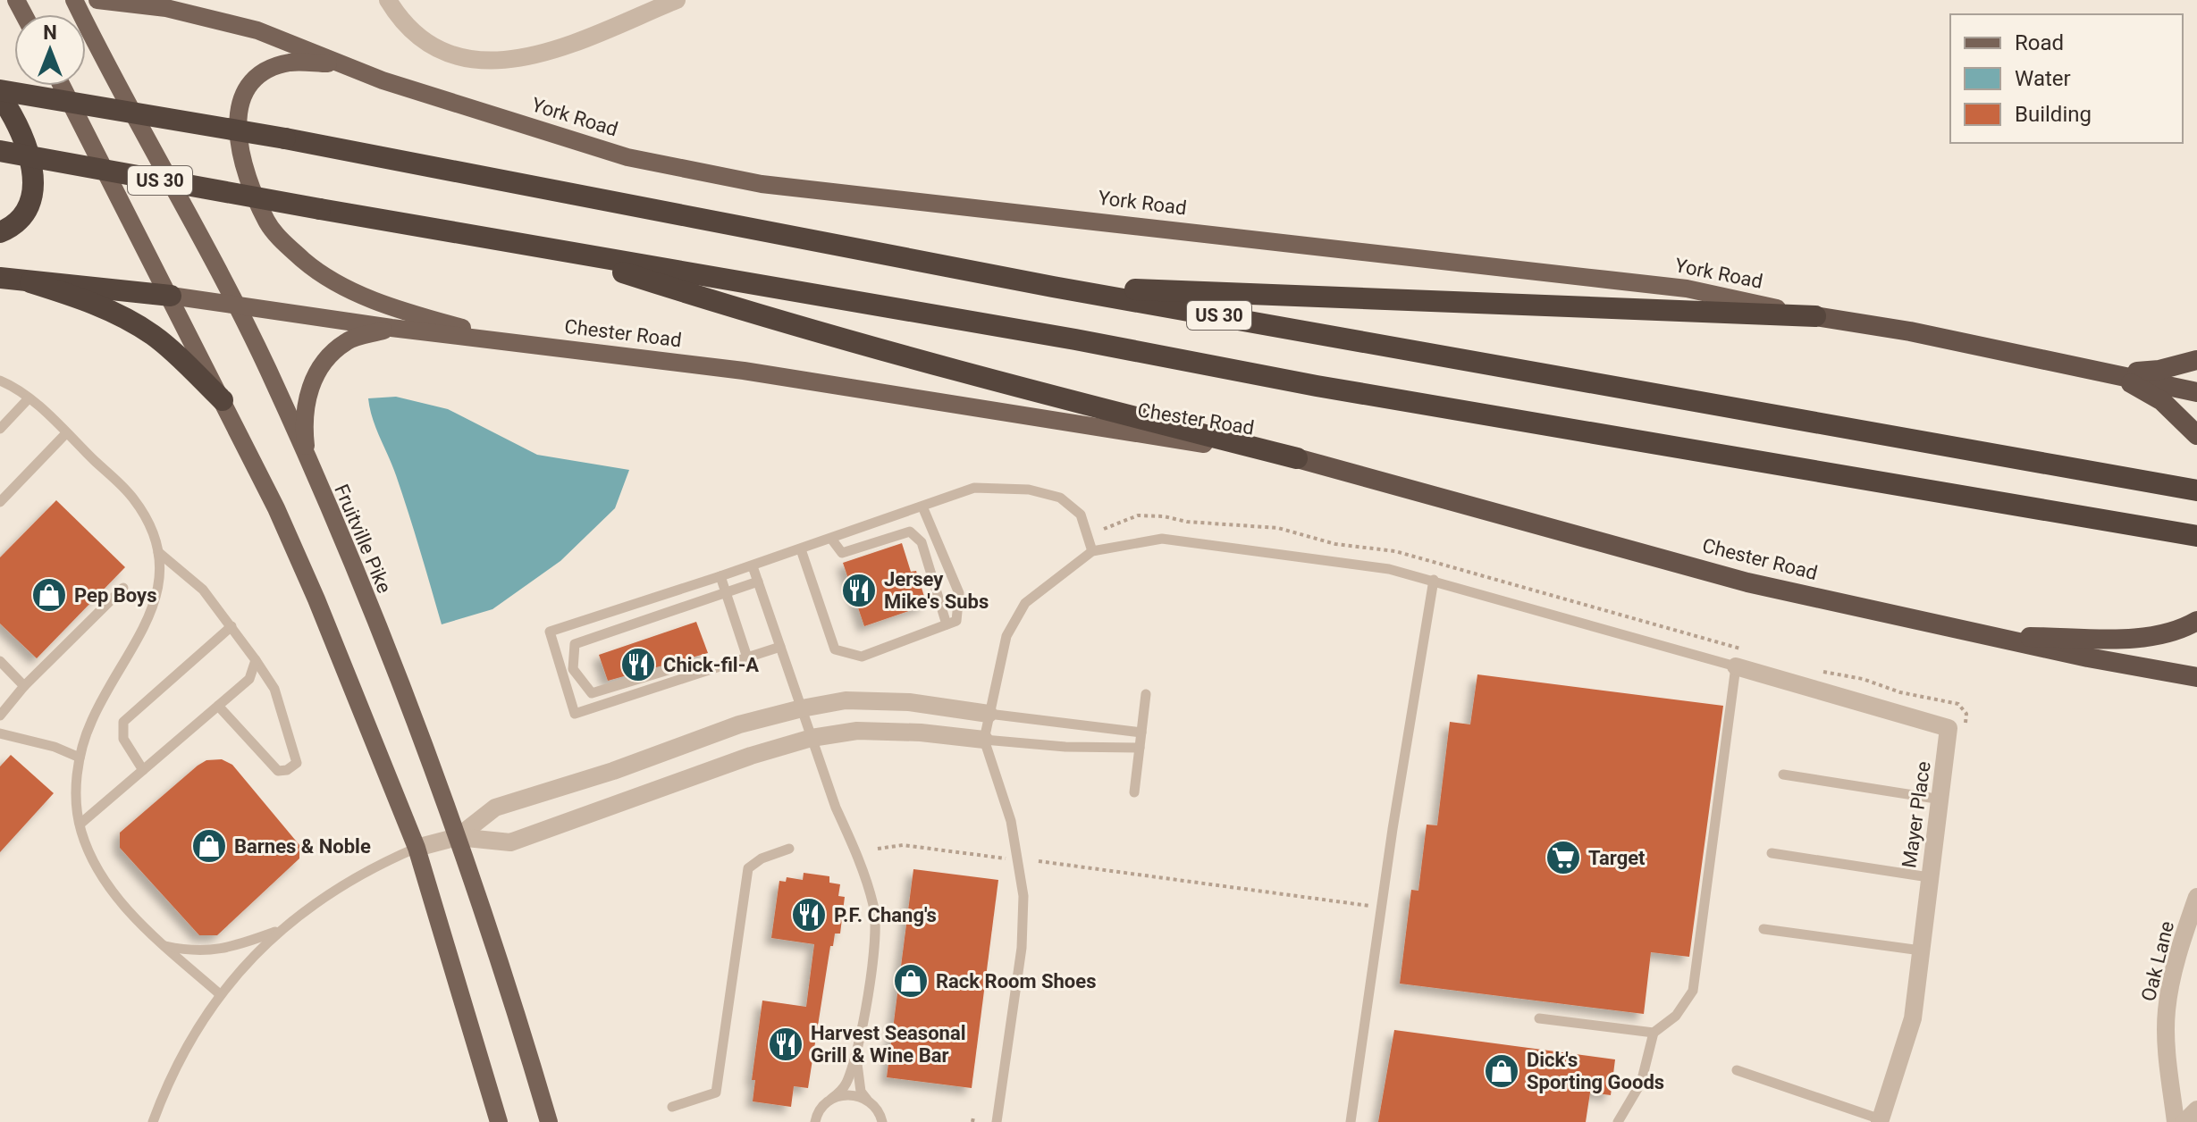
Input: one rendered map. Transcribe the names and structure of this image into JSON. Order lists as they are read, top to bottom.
{
  "streets": {
    "highway": ["York Road", "US 30", "Chester Road"],
    "main road": ["Fruitville Pike"],
    "street": ["Mayer Place", "Oak Lane"]
  },
  "crossings": [
    ["Chester Road", "Fruitville Pike"]
  ],
  "places": {
    "restaurant": [
      "Jersey Mike's Subs",
      "Chick-fil-A",
      "P.F. Chang's",
      "Harvest Seasonal Grill & Wine Bar"
    ],
    "shop": [
      "Pep Boys",
      "Barnes & Noble",
      "Rack Room Shoes",
      "Dick's Sporting Goods"
    ],
    "supermarket": ["Target"]
  },
  "legend": ["Road", "Water", "Building"],
  "north": "top"
}
